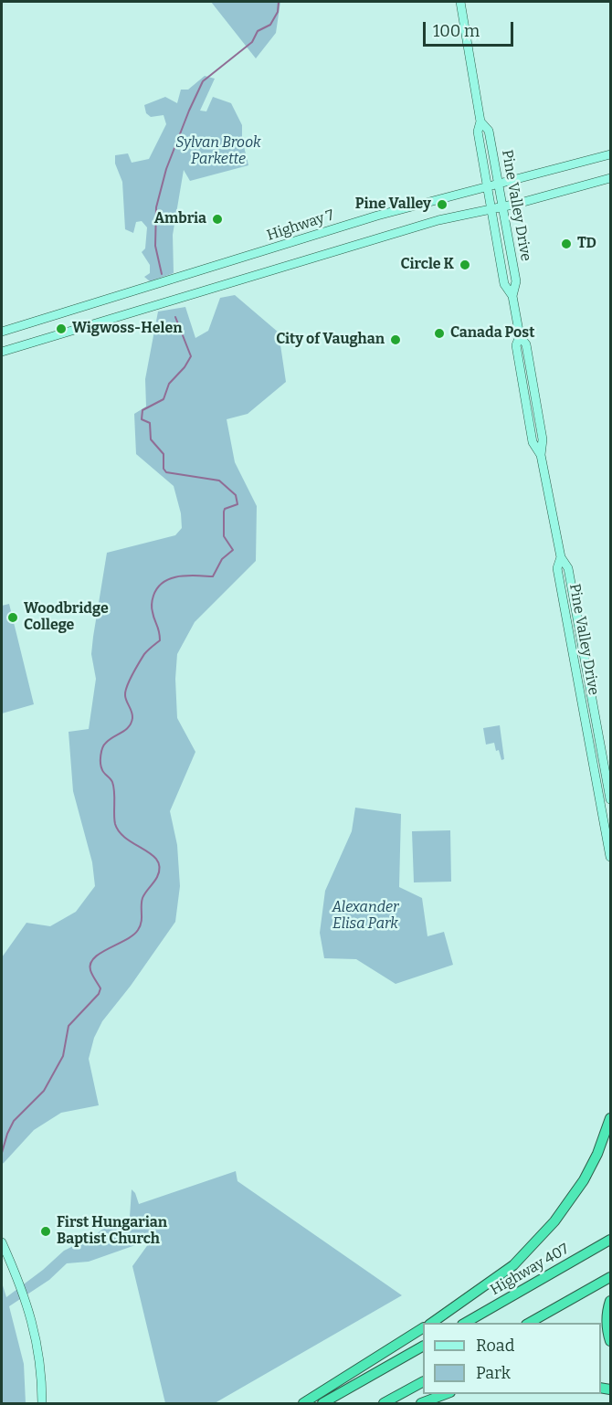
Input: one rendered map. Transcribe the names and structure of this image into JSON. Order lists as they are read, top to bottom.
{
  "streets": {
    "highway": ["Highway 407"],
    "main road": ["Pine Valley Drive", "Highway 7"]
  },
  "crossings": [
    ["Pine Valley Drive", "Highway 7"]
  ],
  "parks": ["Sylvan Brook Parkette", "Alexander Elisa Park"],
  "places": [
    "Pine Valley",
    "Ambria",
    "TD",
    "Circle K",
    "Wigwoss-Helen",
    "Canada Post",
    "City of Vaughan",
    "Woodbridge College",
    "First Hungarian Baptist Church"
  ],
  "legend": ["Road", "Park"],
  "scale_bar": "100 m"
}
